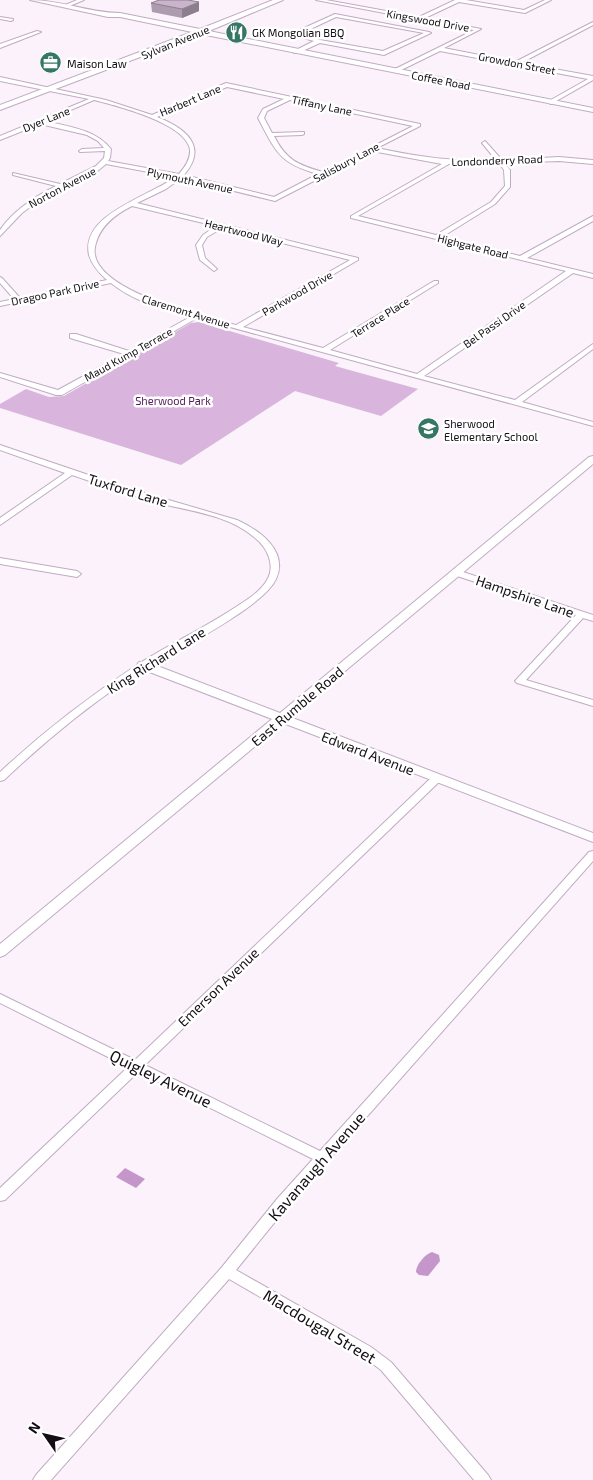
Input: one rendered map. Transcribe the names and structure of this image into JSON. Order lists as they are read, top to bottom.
{
  "streets": {
    "main road": ["Sylvan Avenue", "Coffee Road"],
    "street": [
      "Kingswood Drive",
      "Growdon Street",
      "Harbert Lane",
      "Tiffany Lane",
      "Dyer Lane",
      "Londonderry Road",
      "Salisbury Lane",
      "Plymouth Avenue",
      "Norton Avenue",
      "Heartwood Way",
      "Highgate Road",
      "Dragoo Park Drive",
      "Parkwood Drive",
      "Claremont Avenue",
      "Terrace Place",
      "Bel Passi Drive",
      "Maud Kump Terrace",
      "Tuxford Lane",
      "Hampshire Lane",
      "King Richard Lane",
      "East Rumble Road",
      "Edward Avenue",
      "Emerson Avenue",
      "Quigley Avenue",
      "Kavanaugh Avenue",
      "Macdougal Street"
    ]
  },
  "crossings": [
    ["Kingswood Drive", "Growdon Street"],
    ["Sylvan Avenue", "Coffee Road"],
    ["Sylvan Avenue", "Claremont Avenue"],
    ["Harbert Lane", "Tiffany Lane"],
    ["Harbert Lane", "Claremont Avenue"],
    ["Tiffany Lane", "Salisbury Lane"],
    ["Dyer Lane", "Claremont Avenue"],
    ["Londonderry Road", "Salisbury Lane"],
    ["Londonderry Road", "Highgate Road"],
    ["Salisbury Lane", "Plymouth Avenue"],
    ["Plymouth Avenue", "Norton Avenue"],
    ["Plymouth Avenue", "Claremont Avenue"],
    ["Heartwood Way", "Parkwood Drive"],
    ["Heartwood Way", "Claremont Avenue"],
    ["Highgate Road", "Bel Passi Drive"],
    ["Dragoo Park Drive", "Claremont Avenue"],
    ["Parkwood Drive", "Claremont Avenue"],
    ["Claremont Avenue", "Terrace Place"],
    ["Claremont Avenue", "Bel Passi Drive"],
    ["Claremont Avenue", "Maud Kump Terrace"],
    ["Tuxford Lane", "King Richard Lane"],
    ["Hampshire Lane", "East Rumble Road"],
    ["King Richard Lane", "Edward Avenue"],
    ["East Rumble Road", "Edward Avenue"],
    ["Edward Avenue", "Emerson Avenue"],
    ["Emerson Avenue", "Quigley Avenue"],
    ["Quigley Avenue", "Kavanaugh Avenue"],
    ["Kavanaugh Avenue", "Macdougal Street"]
  ],
  "parks": ["Sherwood Park"],
  "places": {
    "restaurant": ["GK Mongolian BBQ"],
    "office": ["Maison Law"],
    "school or university": ["Sherwood Elementary School"]
  },
  "north": "top left"
}
